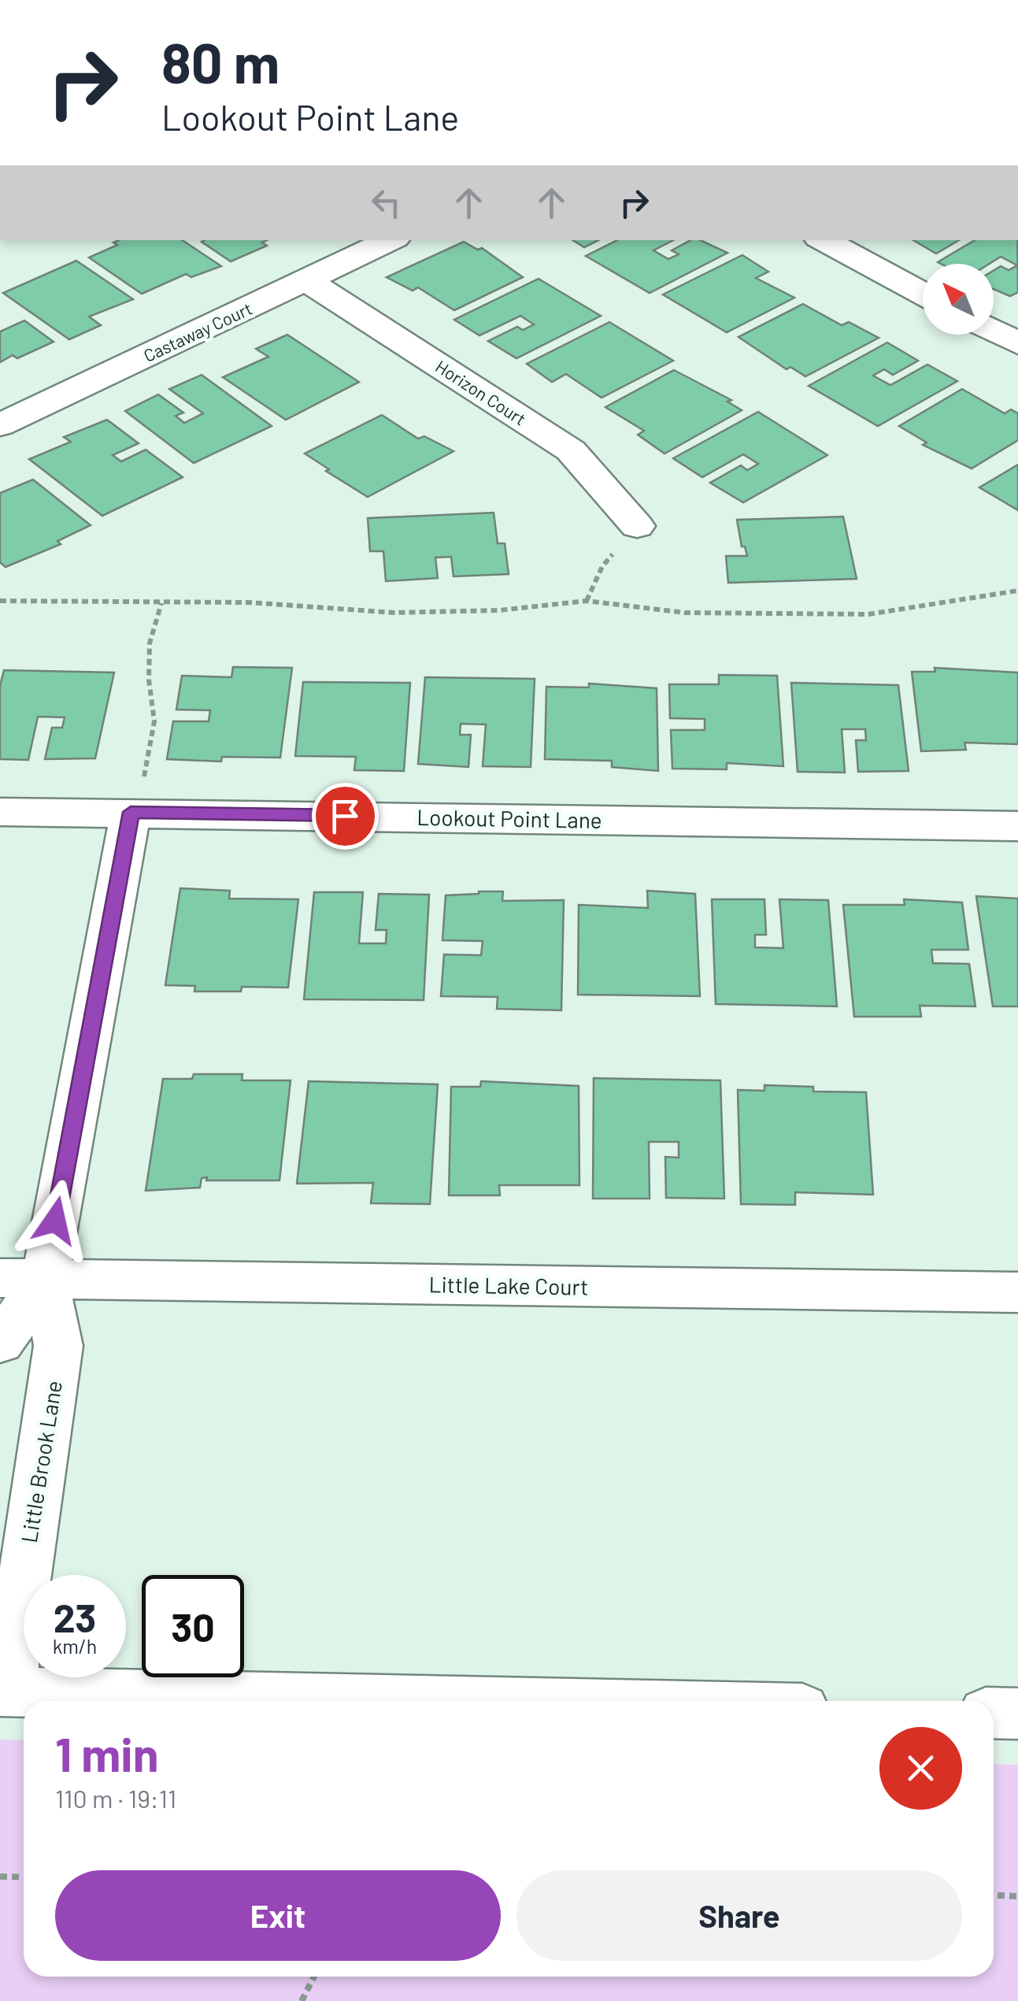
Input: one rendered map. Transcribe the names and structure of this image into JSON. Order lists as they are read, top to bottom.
{
  "streets": {
    "street": [
      "Castaway Court",
      "Horizon Court",
      "Lookout Point Lane",
      "Little Lake Court",
      "Little Brook Lane"
    ]
  },
  "crossings": [
    ["Castaway Court", "Horizon Court"],
    ["Lookout Point Lane", "Little Brook Lane"],
    ["Little Lake Court", "Little Brook Lane"]
  ],
  "north": "top left",
  "page": {
    "turn": ["80 m", "Lookout Point Lane"],
    "speed": "23 km/h",
    "limit": "30",
    "heading": ["1 min", "110 m · 19:11"],
    "buttons": ["Exit", "Share"]
  }
}
